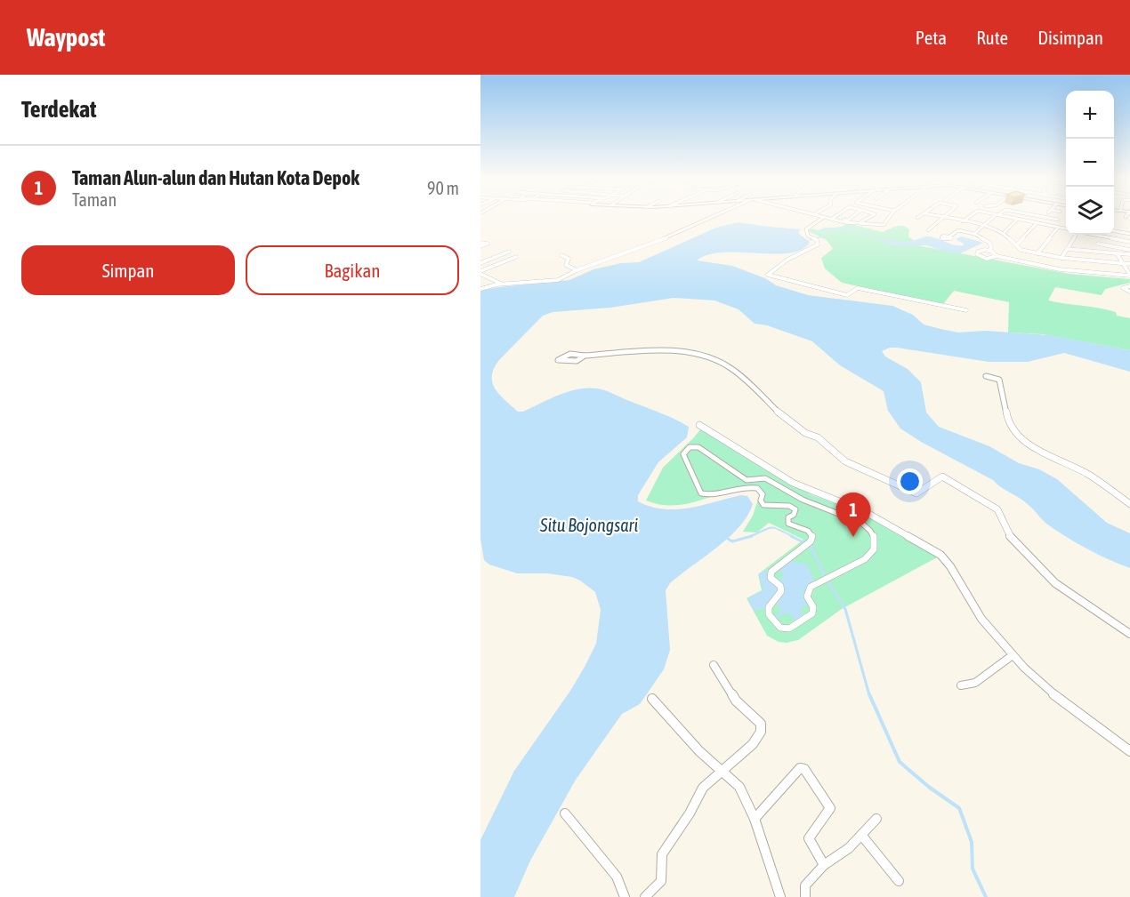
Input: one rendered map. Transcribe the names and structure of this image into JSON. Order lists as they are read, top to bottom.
{
  "water": ["Situ Bojongsari"],
  "page": {
    "header": "Waypost",
    "nav": ["Peta", "Rute", "Disimpan"],
    "heading": "Terdekat",
    "map_buttons": ["+", "−"],
    "list": [
      {
        "mark": "1",
        "name": "Taman Alun-alun dan Hutan Kota Depok",
        "note": "Taman",
        "value": "90 m"
      }
    ],
    "buttons": ["Simpan", "Bagikan"],
    "pins": "1"
  }
}
